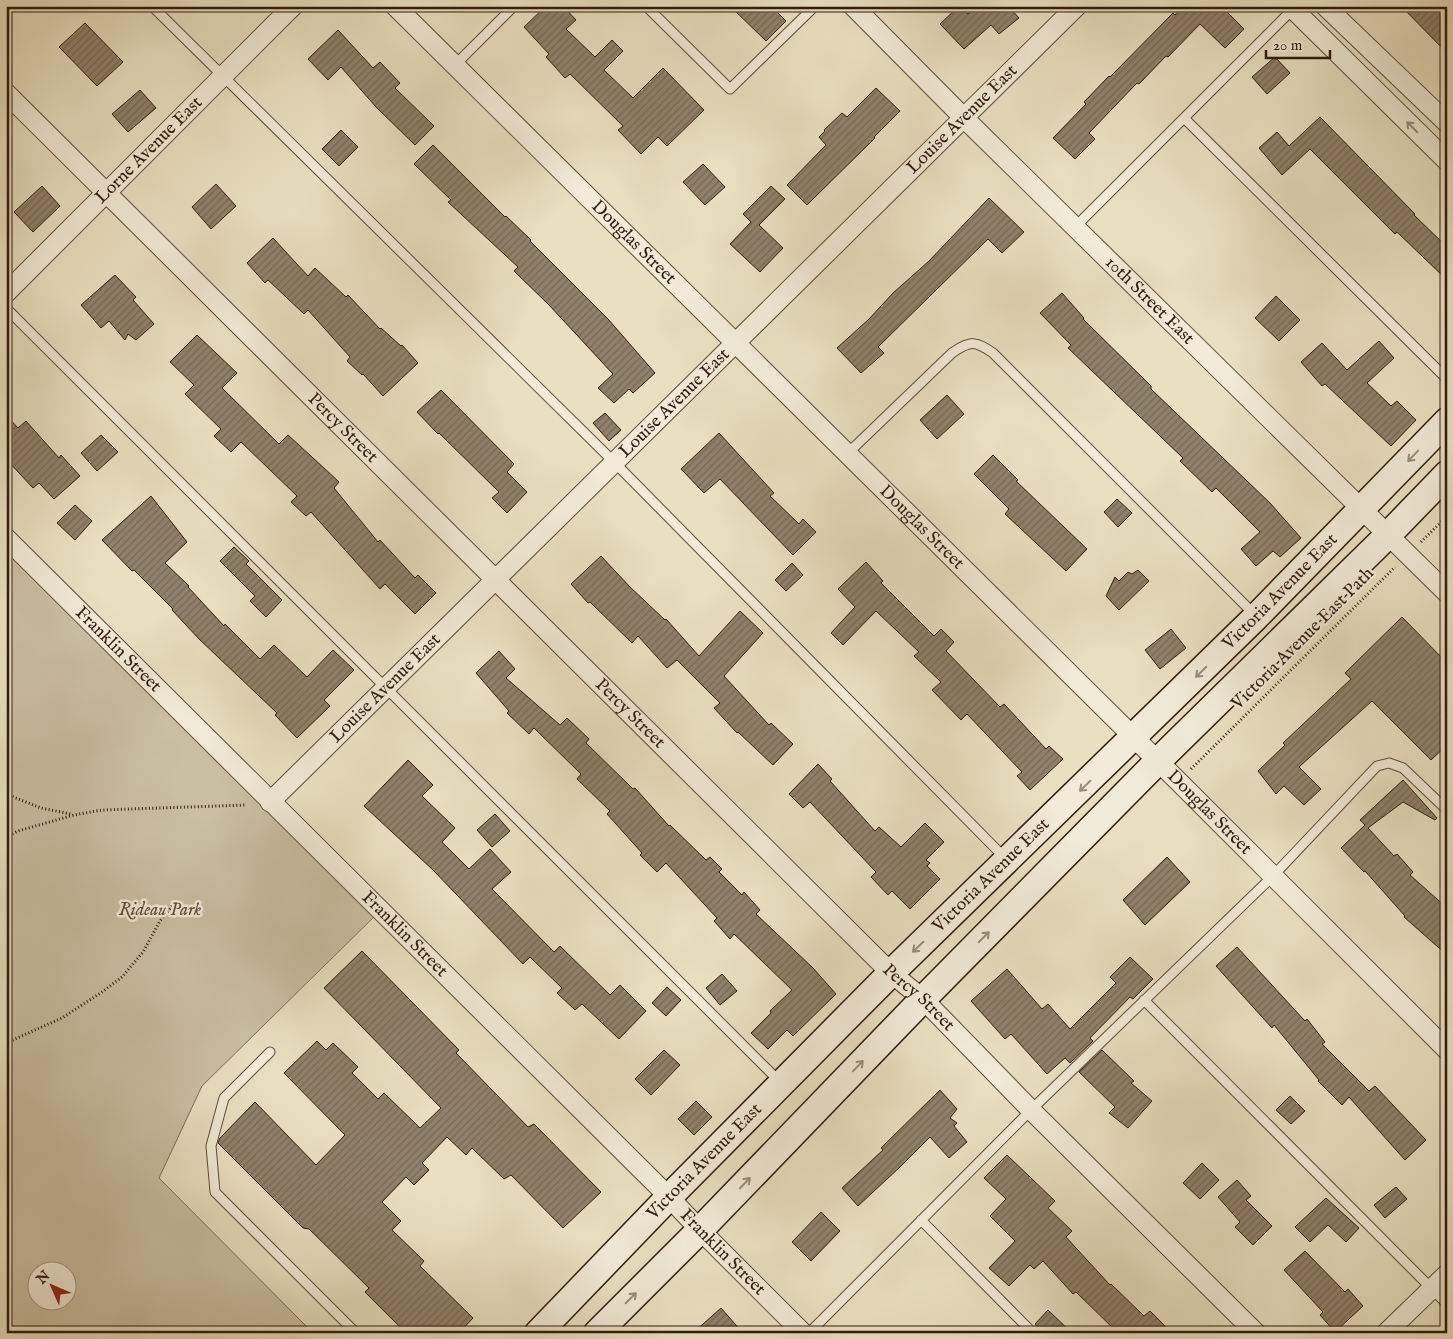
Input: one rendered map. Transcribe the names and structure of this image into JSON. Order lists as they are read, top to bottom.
{
  "streets": {
    "main road": ["Victoria Avenue East"],
    "street": [
      "Louise Avenue East",
      "Lorne Avenue East",
      "Douglas Street",
      "10th Street East",
      "Percy Street",
      "Franklin Street"
    ],
    "path": ["Victoria Avenue East Path"]
  },
  "crossings": [
    ["Louise Avenue East", "Douglas Street"],
    ["Louise Avenue East", "10th Street East"],
    ["Louise Avenue East", "Percy Street"],
    ["Louise Avenue East", "Franklin Street"],
    ["Lorne Avenue East", "Percy Street"],
    ["Douglas Street", "Victoria Avenue East"],
    ["Douglas Street", "Victoria Avenue East Path"],
    ["10th Street East", "Victoria Avenue East"],
    ["10th Street East", "Victoria Avenue East Path"],
    ["Percy Street", "Victoria Avenue East"],
    ["Victoria Avenue East", "Franklin Street"]
  ],
  "parks": ["Rideau Park"],
  "scale_bar": "20 m",
  "north": "top left"
}
